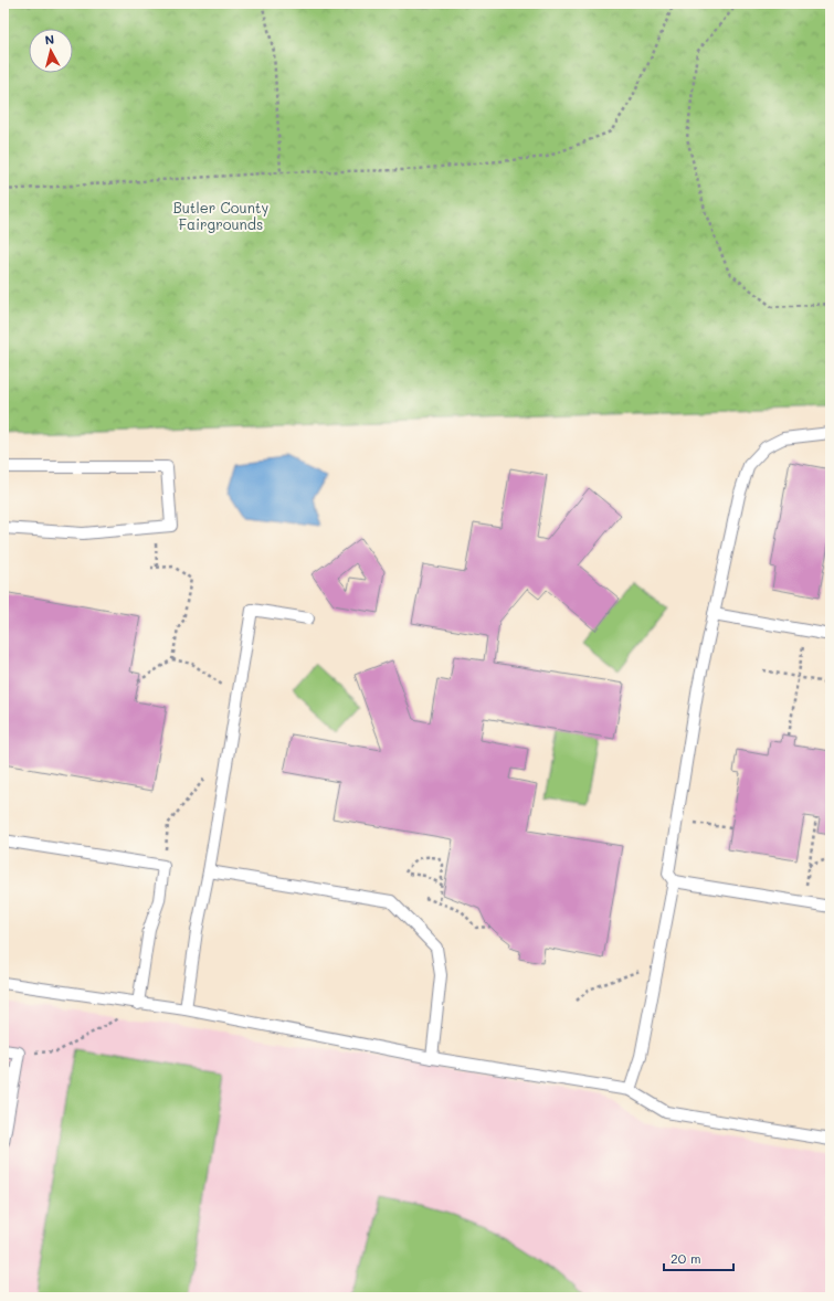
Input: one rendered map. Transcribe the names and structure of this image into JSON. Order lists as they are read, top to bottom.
{
  "parks": ["Butler County Fairgrounds"],
  "scale_bar": "20 m",
  "north": "top"
}
